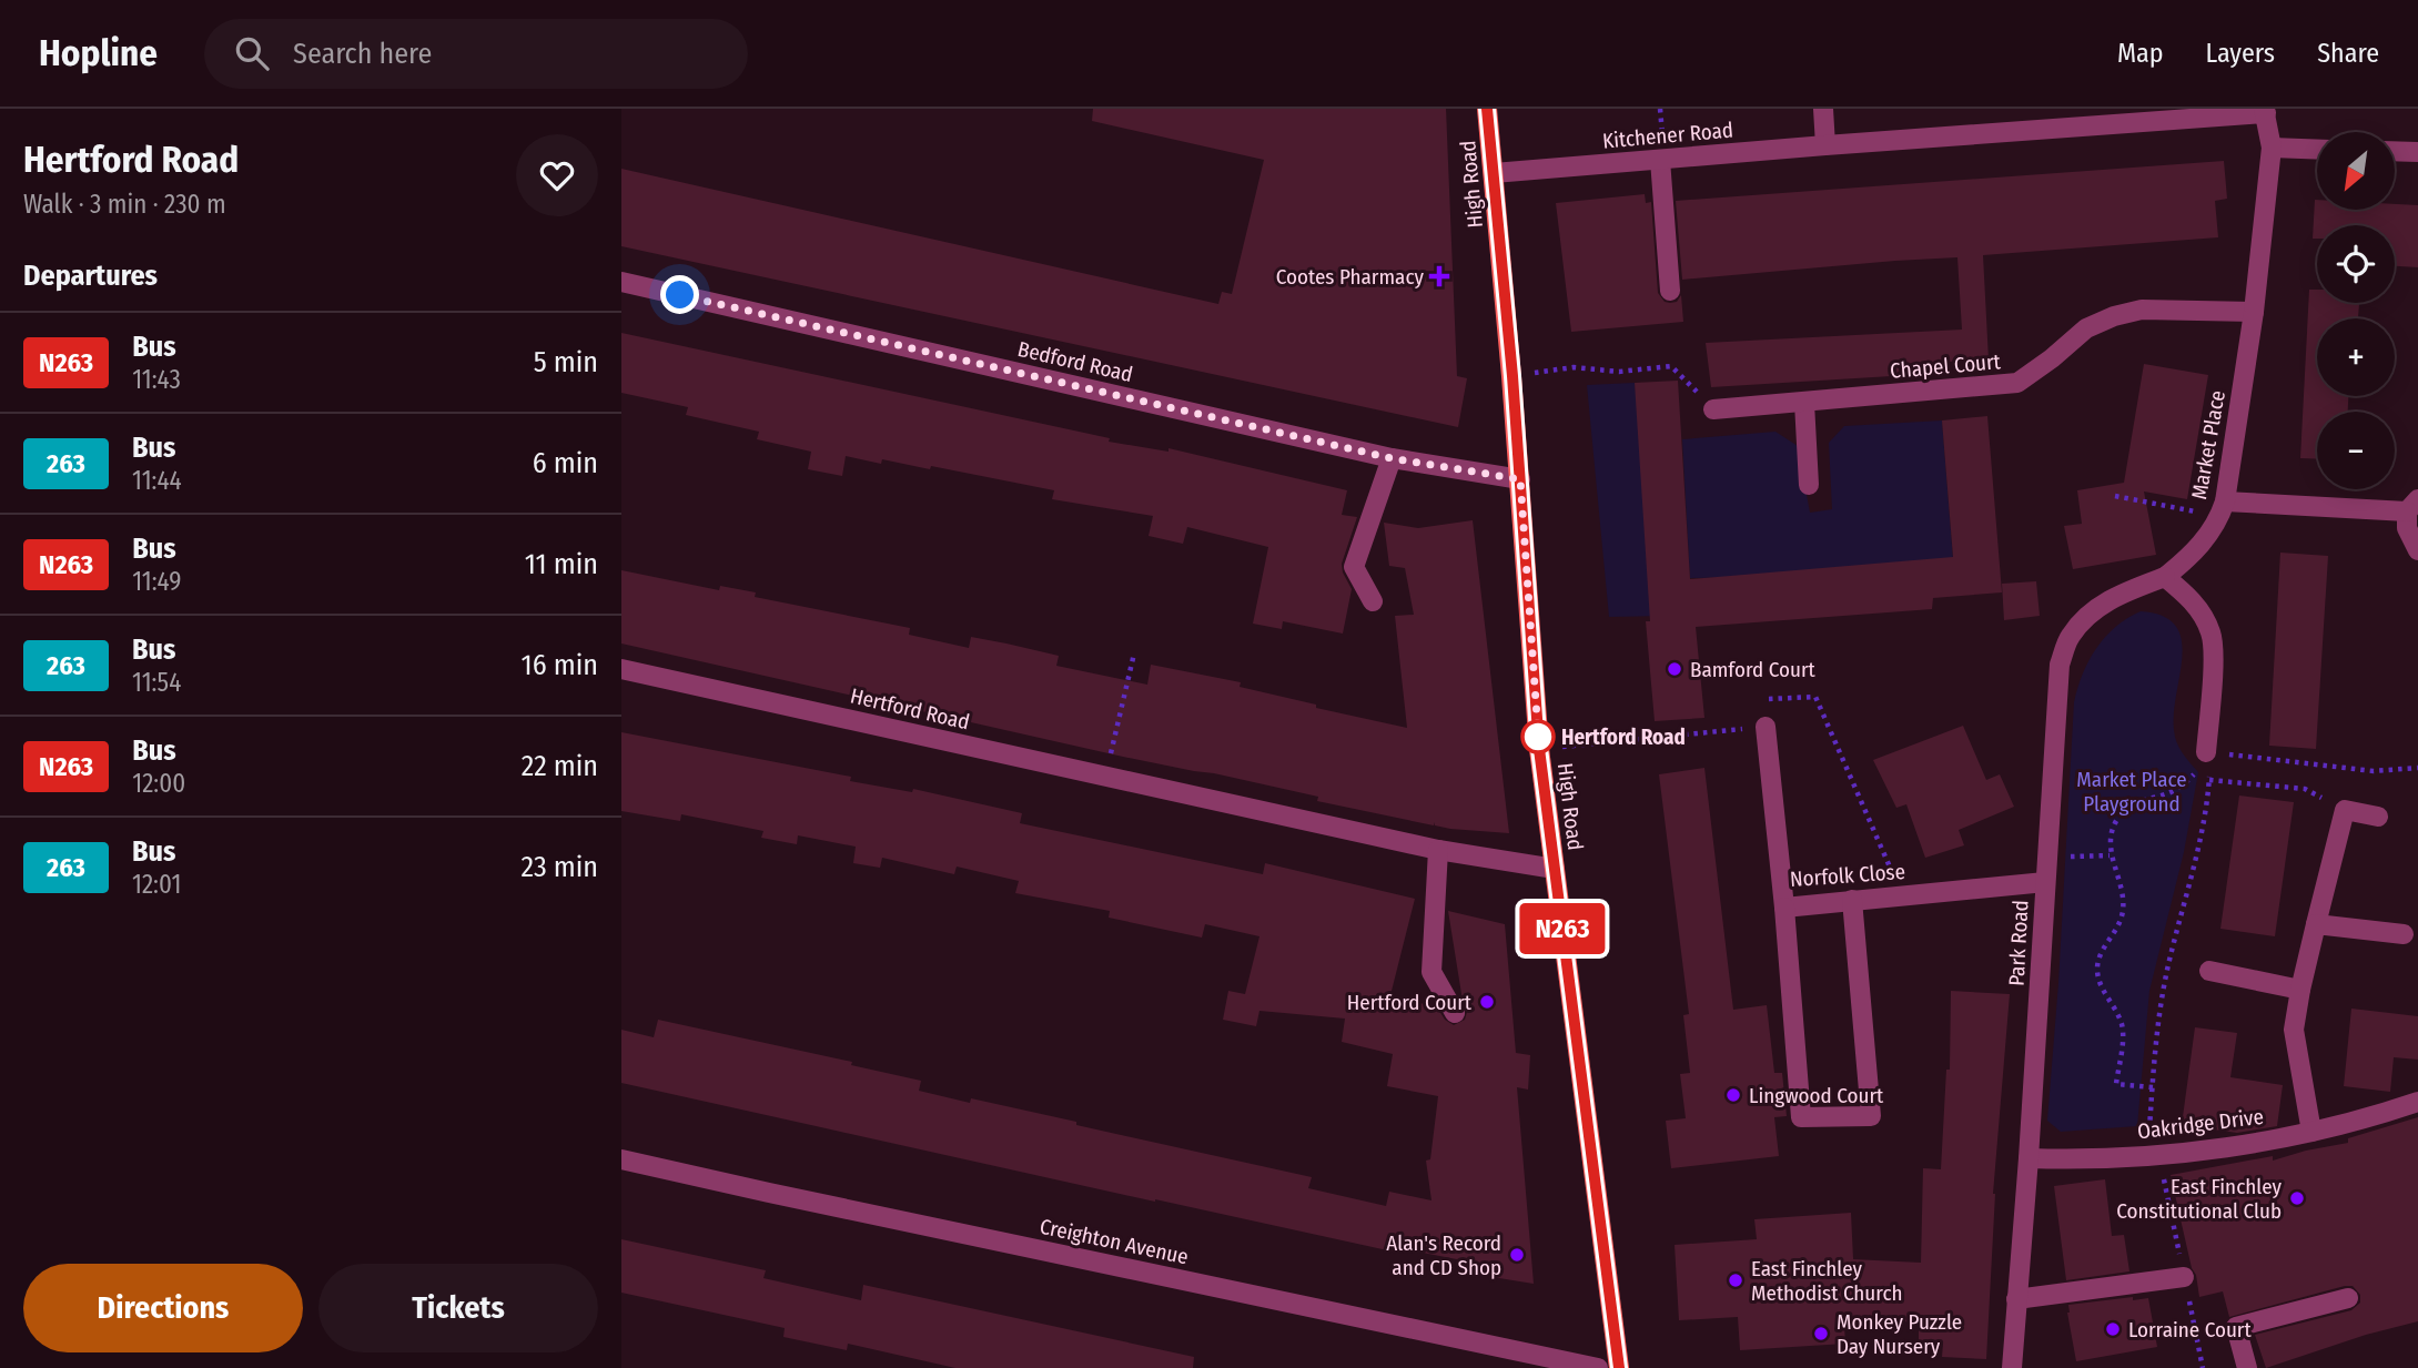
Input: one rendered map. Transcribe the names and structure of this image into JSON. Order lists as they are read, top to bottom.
{
  "streets": {
    "main road": ["High Road"],
    "street": [
      "Kitchener Road",
      "Bedford Road",
      "Chapel Court",
      "Market Place",
      "Hertford Road",
      "Norfolk Close",
      "Park Road",
      "Oakridge Drive",
      "Creighton Avenue"
    ]
  },
  "crossings": [
    ["Kitchener Road", "High Road"],
    ["Kitchener Road", "Market Place"],
    ["High Road", "Bedford Road"],
    ["High Road", "Hertford Road"],
    ["Chapel Court", "Market Place"],
    ["Market Place", "Park Road"],
    ["Norfolk Close", "Park Road"],
    ["Park Road", "Oakridge Drive"]
  ],
  "parks": ["Market Place Playground"],
  "places": {
    "health": ["Cootes Pharmacy"],
    "other": [
      "Bamford Court",
      "Hertford Road",
      "Hertford Court",
      "Lingwood Court",
      "East Finchley Constitutional Club",
      "Alan's Record and CD Shop",
      "East Finchley Methodist Church",
      "Lorraine Court",
      "Monkey Puzzle Day Nursery"
    ]
  },
  "lines": ["bus line N263"],
  "north": "bottom left",
  "page": {
    "header": "Hopline",
    "search": "Search here",
    "nav": ["Map", "Layers", "Share"],
    "heading": [
      ["Hertford Road", "Walk · 3 min · 230 m"],
      "Departures"
    ],
    "on_map": "N263",
    "map_buttons": ["+", "−"],
    "list": [
      {
        "mark": "N263",
        "name": "Bus",
        "note": "11:43",
        "value": "5 min"
      },
      {
        "mark": "263",
        "name": "Bus",
        "note": "11:44",
        "value": "6 min"
      },
      {
        "mark": "N263",
        "name": "Bus",
        "note": "11:49",
        "value": "11 min"
      },
      {
        "mark": "263",
        "name": "Bus",
        "note": "11:54",
        "value": "16 min"
      },
      {
        "mark": "N263",
        "name": "Bus",
        "note": "12:00",
        "value": "22 min"
      },
      {
        "mark": "263",
        "name": "Bus",
        "note": "12:01",
        "value": "23 min"
      }
    ],
    "buttons": ["Directions", "Tickets"]
  }
}
